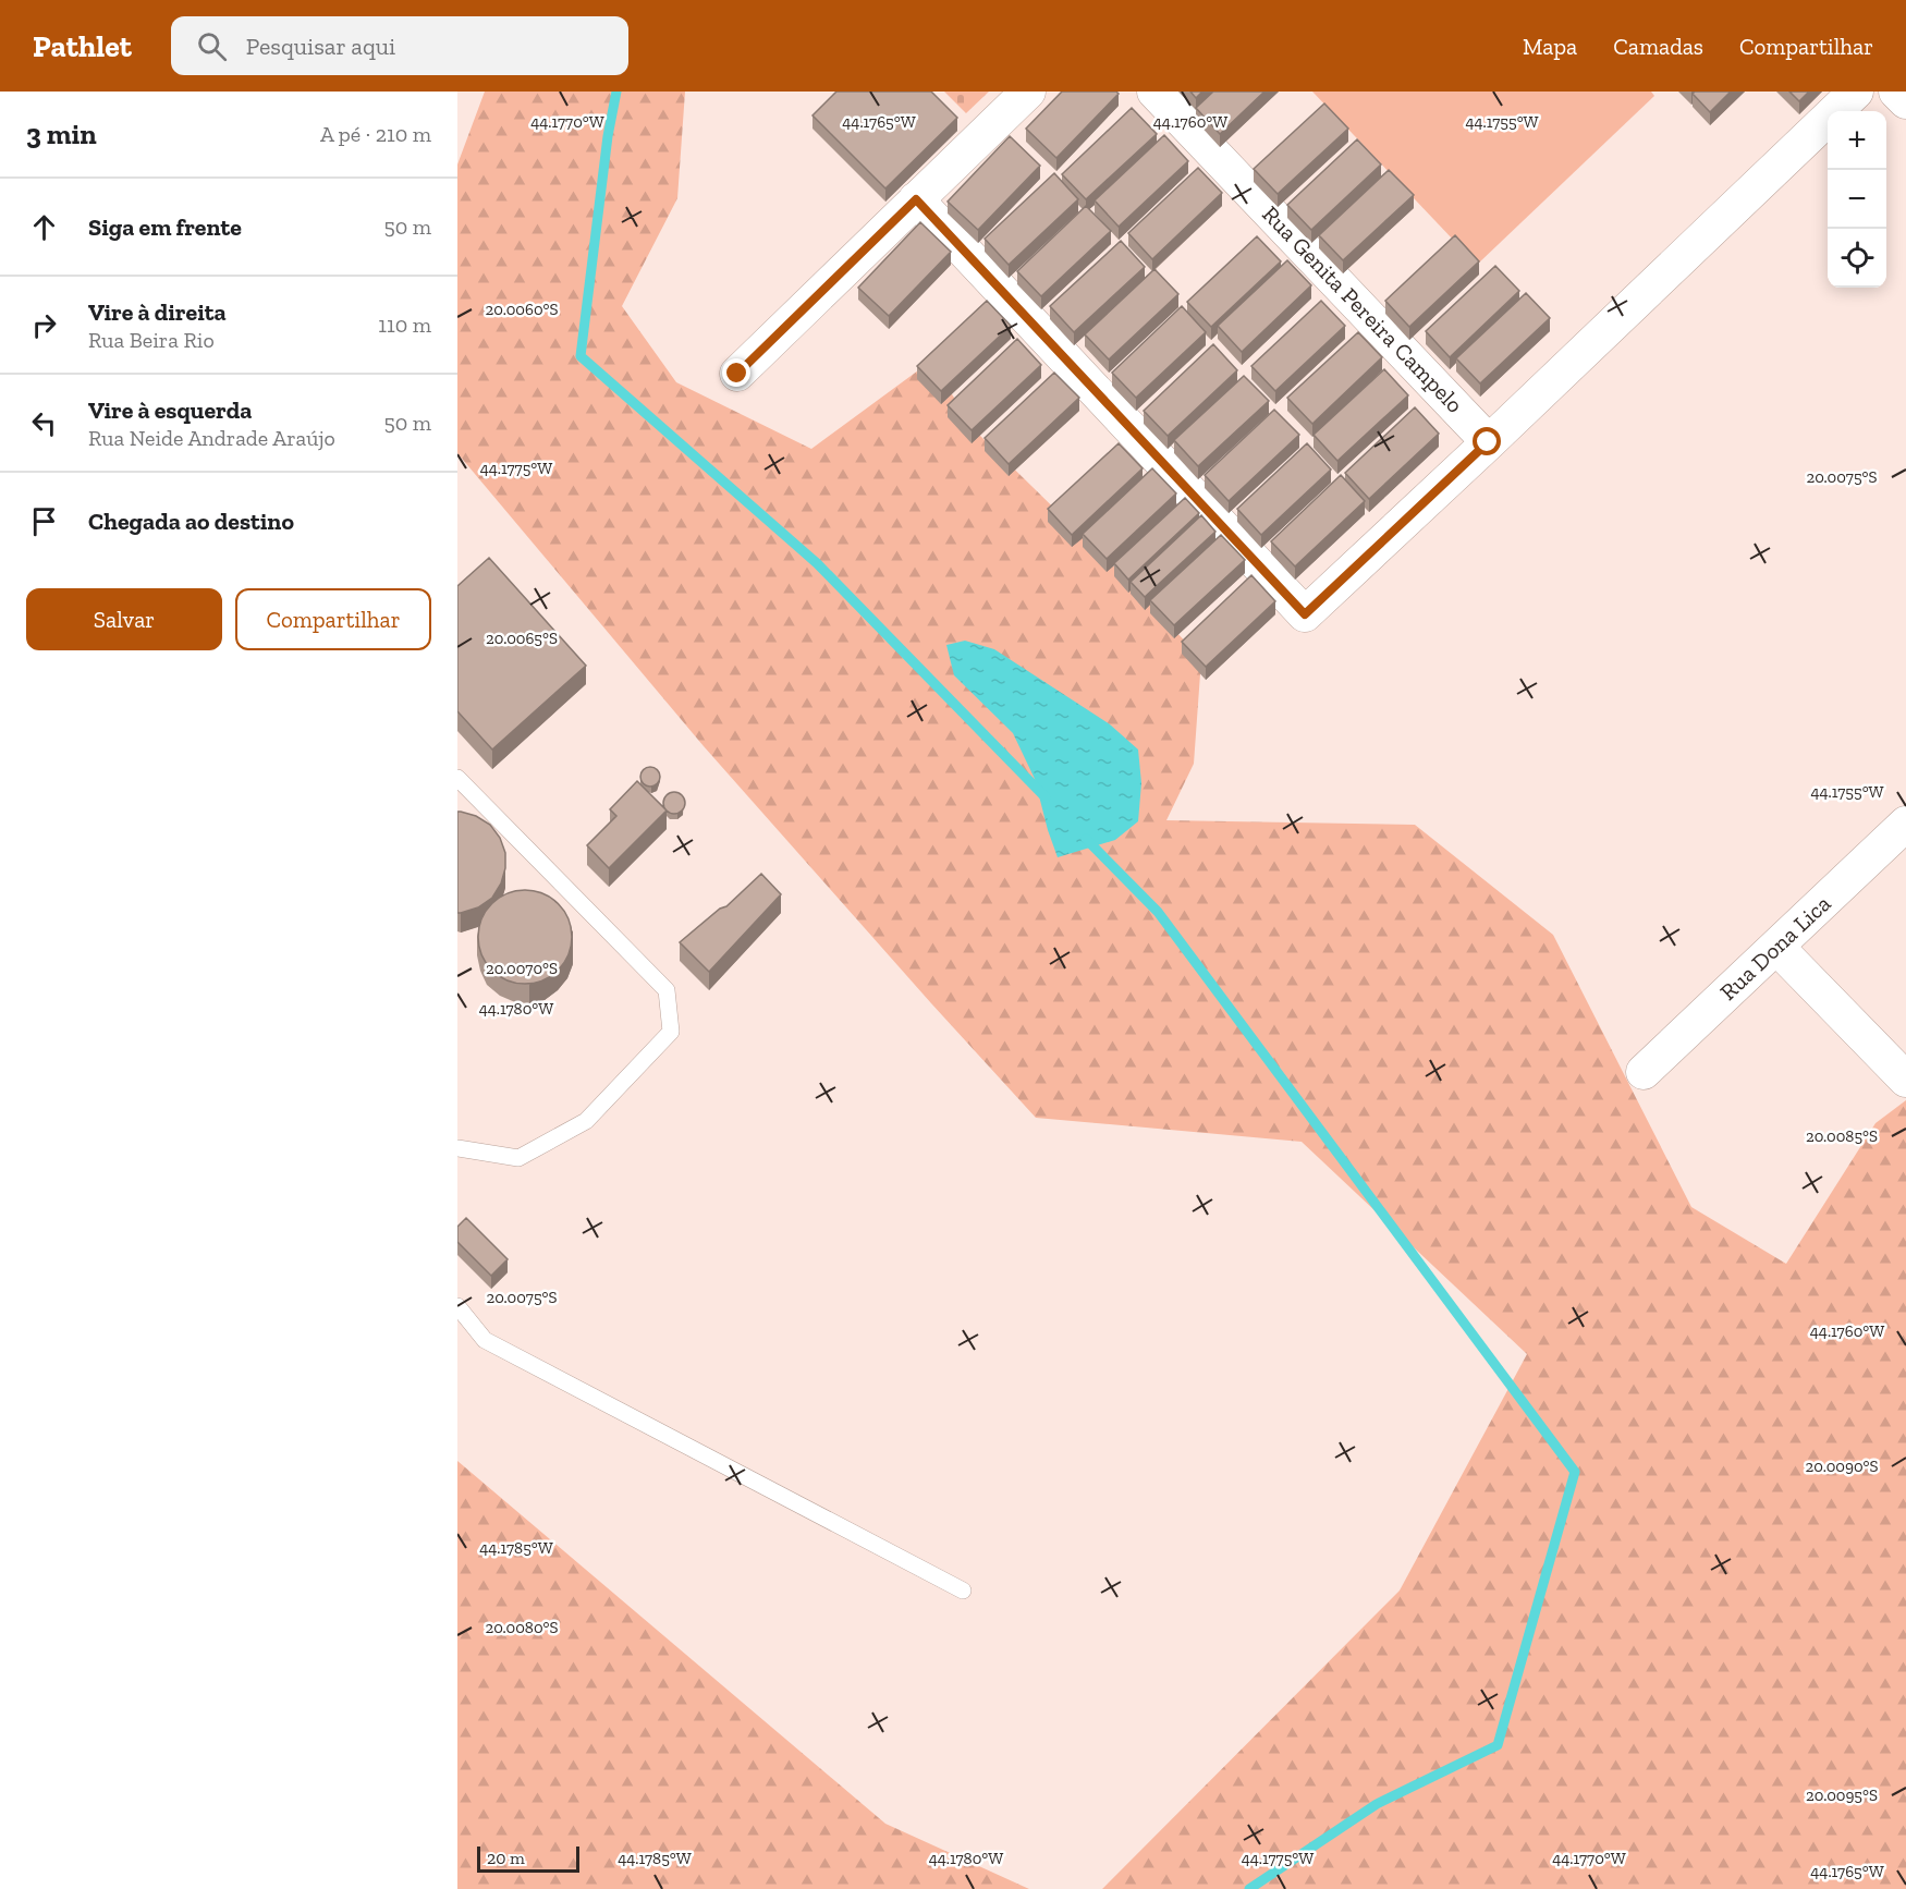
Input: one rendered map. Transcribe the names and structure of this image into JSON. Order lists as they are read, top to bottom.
{
  "streets": {
    "street": ["Rua Genita Pereira Campelo", "Rua Dona Lica"]
  },
  "scale_bar": "20 m",
  "page": {
    "header": "Pathlet",
    "search": "Pesquisar aqui",
    "nav": ["Mapa", "Camadas", "Compartilhar"],
    "heading": ["3 min", "A pé · 210 m"],
    "map_buttons": ["+", "−"],
    "list": [
      ["Siga em frente", "50 m"],
      ["Vire à direita", "Rua Beira Rio", "110 m"],
      ["Vire à esquerda", "Rua Neide Andrade Araújo", "50 m"],
      "Chegada ao destino"
    ],
    "buttons": ["Salvar", "Compartilhar"],
    "scale": "20 m"
  },
  "coordinates": [
    "44.1770°W",
    "44.1765°W",
    "44.1760°W",
    "44.1755°W",
    "20.0060°S",
    "44.1775°W",
    "20.0075°S",
    "20.0065°S",
    "20.0070°S",
    "44.1780°W",
    "20.0085°S",
    "20.0090°S",
    "44.1785°W",
    "20.0080°S",
    "20.0095°S"
  ]
}
